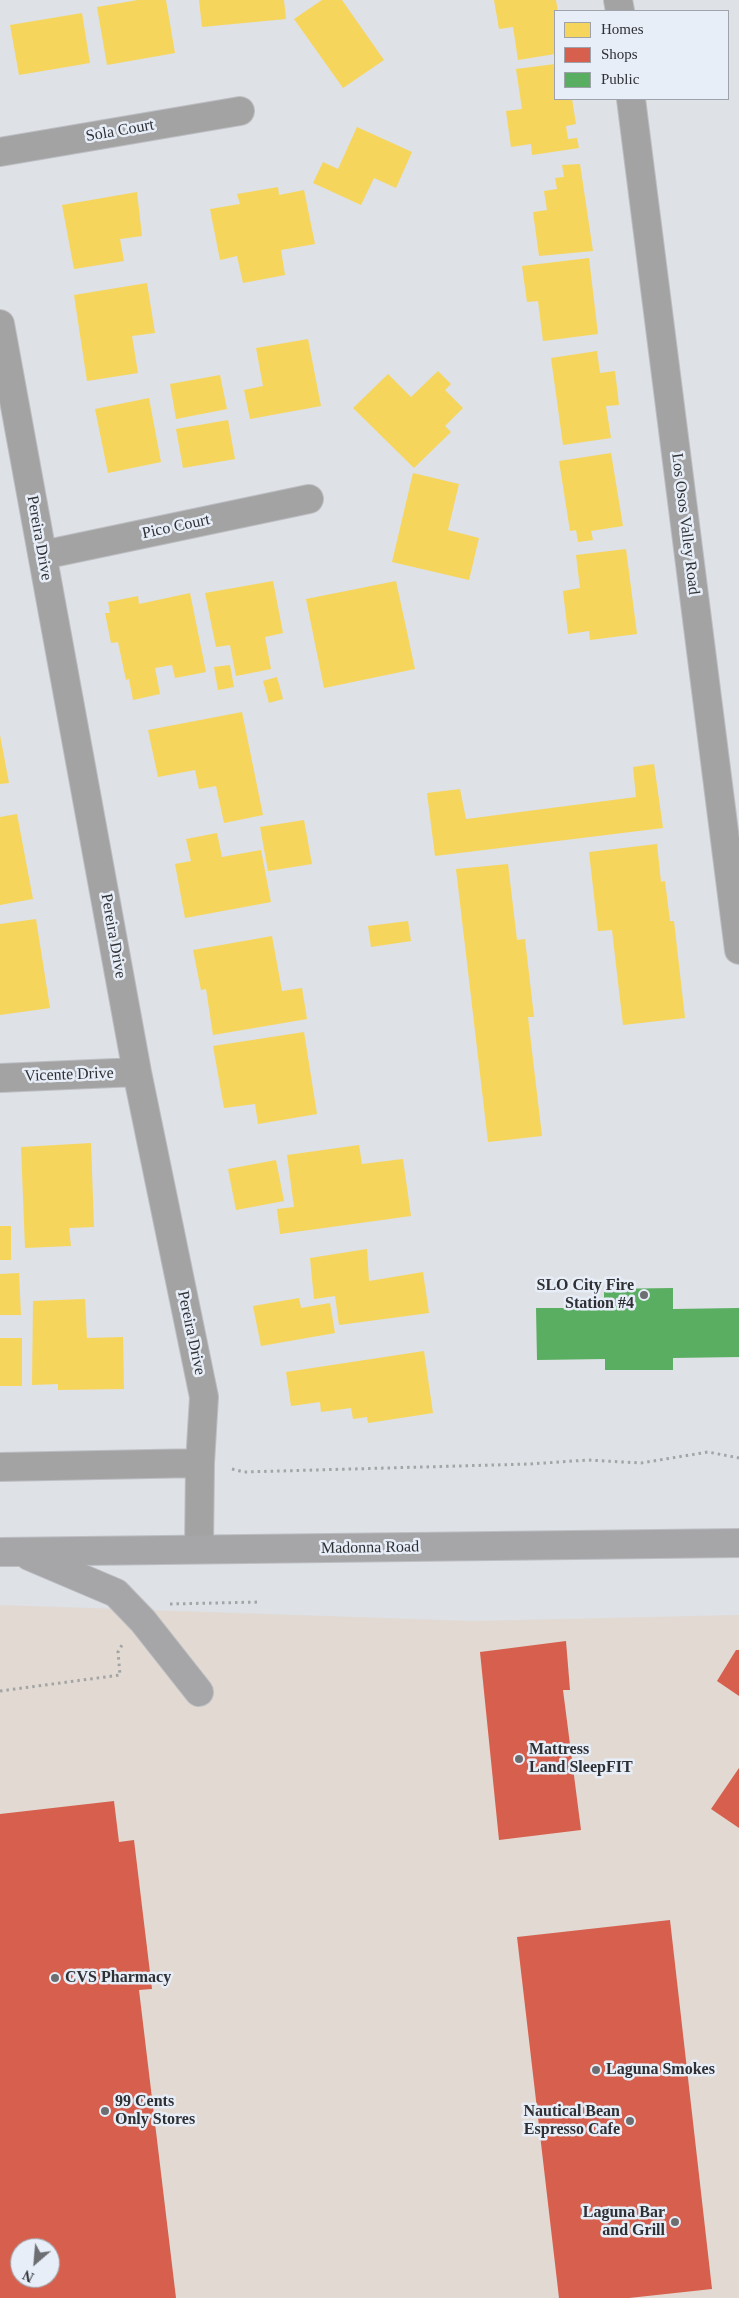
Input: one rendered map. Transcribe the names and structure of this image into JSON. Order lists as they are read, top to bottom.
{
  "streets": {
    "main road": ["Madonna Road"],
    "street": [
      "Sola Court",
      "Los Osos Valley Road",
      "Pico Court",
      "Pereira Drive",
      "Vicente Drive"
    ]
  },
  "crossings": [
    ["Pico Court", "Pereira Drive"],
    ["Pereira Drive", "Vicente Drive"],
    ["Pereira Drive", "Madonna Road"]
  ],
  "places": [
    "SLO City Fire Station #4",
    "Mattress Land SleepFIT",
    "CVS Pharmacy",
    "Laguna Smokes",
    "99 Cents Only Stores",
    "Nautical Bean Espresso Cafe",
    "Laguna Bar and Grill"
  ],
  "legend": ["Homes", "Shops", "Public"],
  "north": "bottom left"
}
